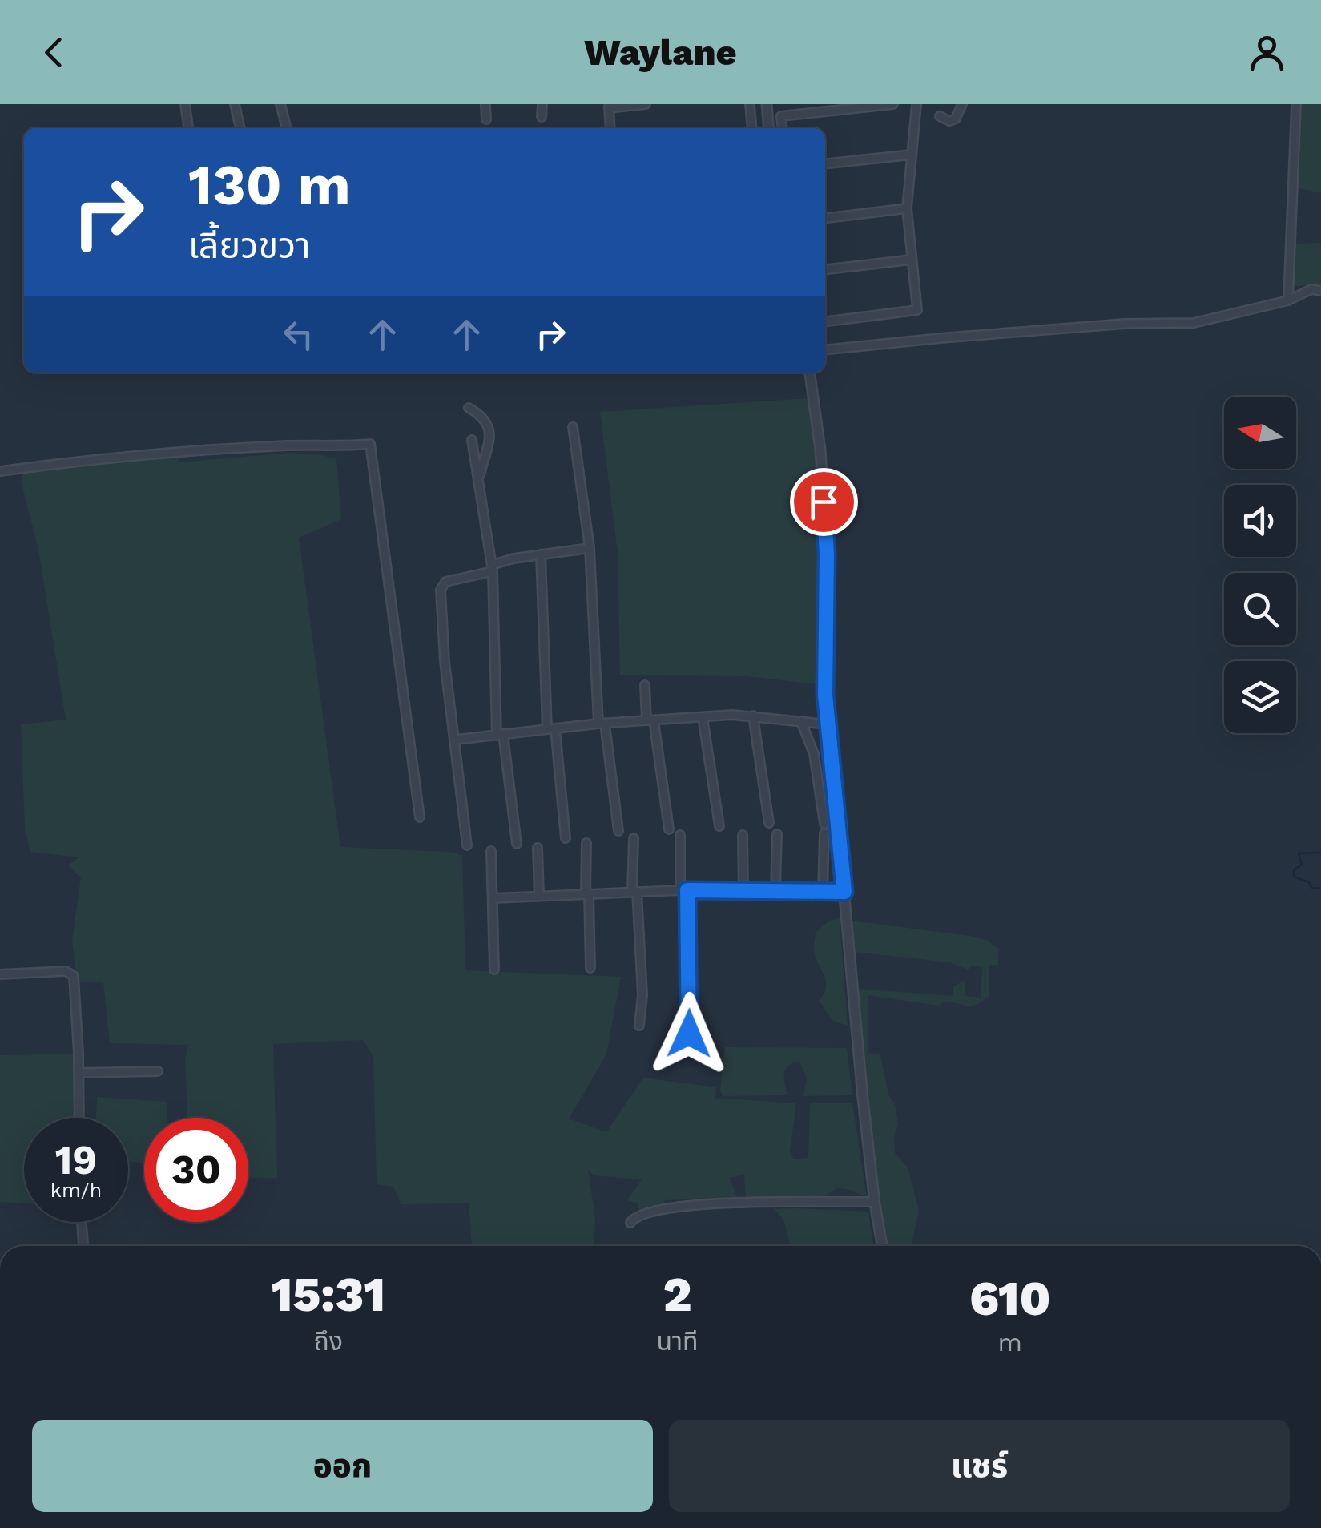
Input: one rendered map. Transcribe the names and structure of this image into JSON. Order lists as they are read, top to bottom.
{
  "north": "left",
  "page": {
    "header": "Waylane",
    "turn": ["130 m", "เลี้ยวขวา"],
    "speed": "19 km/h",
    "limit": "30",
    "eta": [
      "15:31",
      "ถึง",
      "2",
      "นาที",
      "610",
      "m"
    ],
    "buttons": ["ออก", "แชร์"]
  }
}
